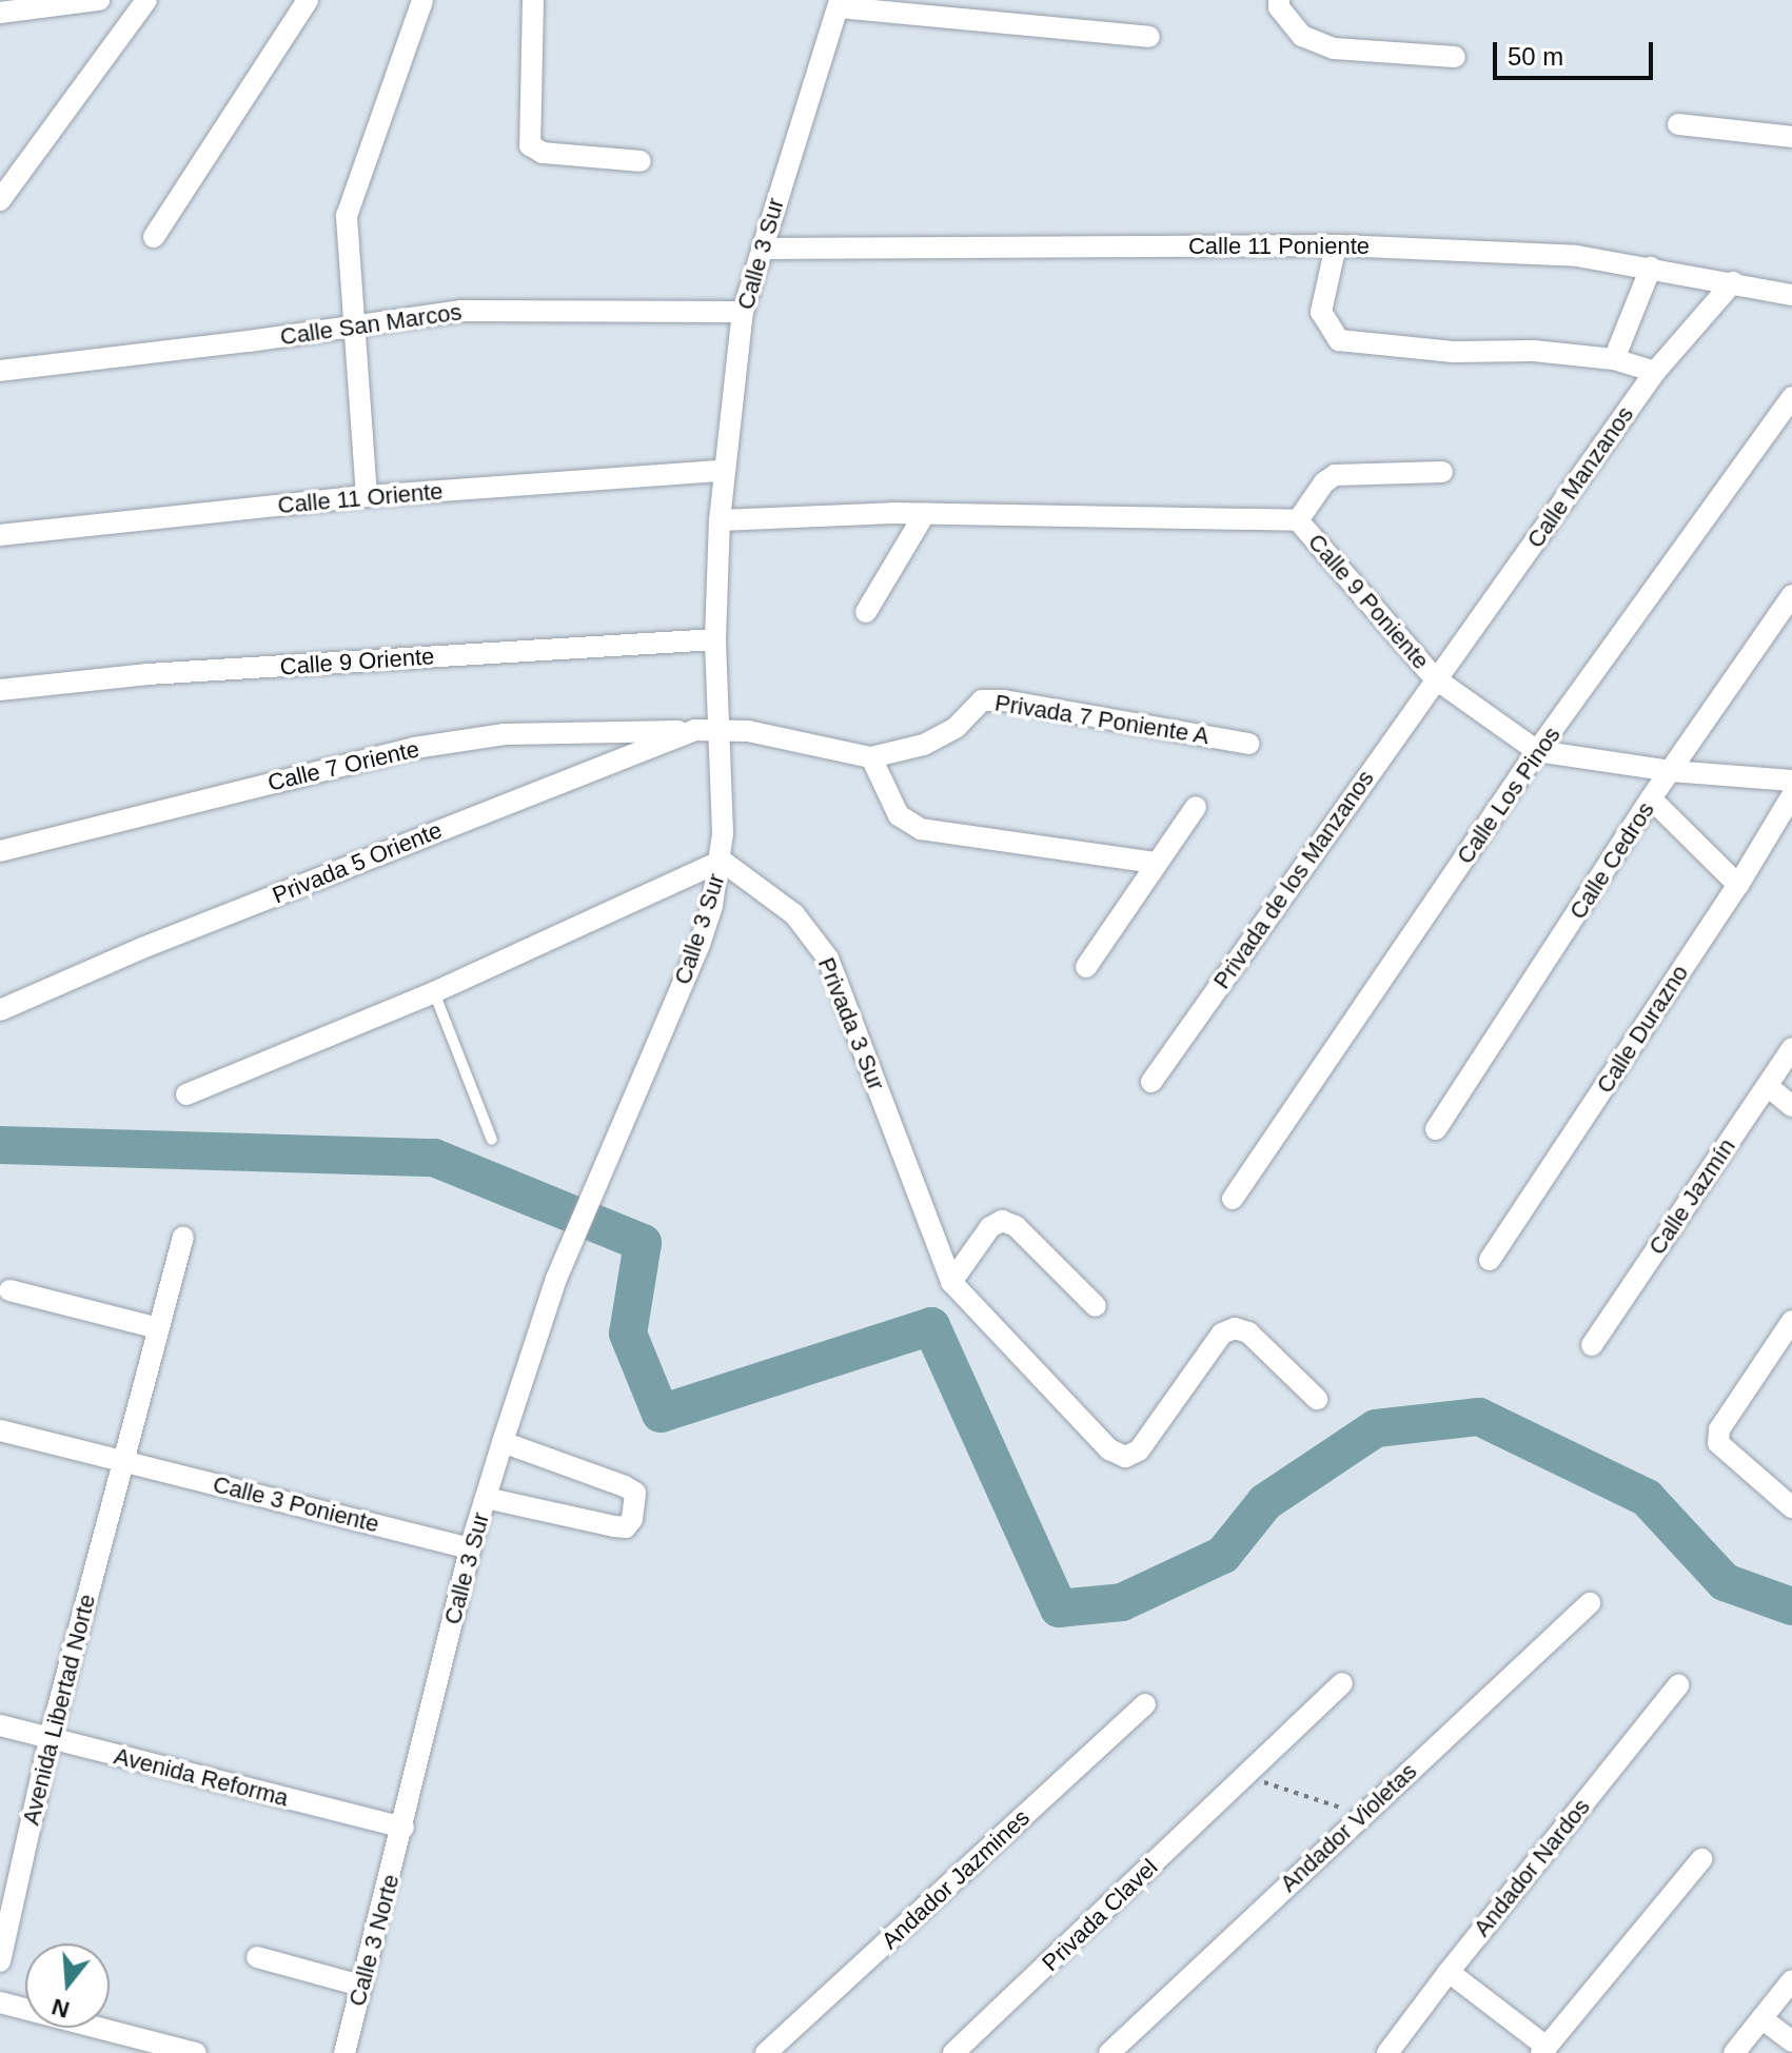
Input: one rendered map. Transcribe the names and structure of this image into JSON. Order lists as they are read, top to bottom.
{
  "streets": {
    "street": [
      "Calle 11 Poniente",
      "Calle 3 Sur",
      "Calle San Marcos",
      "Calle Manzanos",
      "Calle 11 Oriente",
      "Calle 9 Poniente",
      "Calle 9 Oriente",
      "Privada 7 Poniente A",
      "Calle 7 Oriente",
      "Calle Los Pinos",
      "Calle Cedros",
      "Privada 5 Oriente",
      "Privada de los Manzanos",
      "Privada 3 Sur",
      "Calle Durazno",
      "Calle Jazmín",
      "Calle 3 Poniente",
      "Avenida Libertad Norte",
      "Avenida Reforma",
      "Andador Violetas",
      "Andador Nardos",
      "Andador Jazmines",
      "Privada Clavel",
      "Calle 3 Norte"
    ]
  },
  "crossings": [
    ["Calle 11 Poniente", "Calle 3 Sur"],
    ["Calle 11 Poniente", "Calle Manzanos"],
    ["Calle 3 Sur", "Calle San Marcos"],
    ["Calle 3 Sur", "Calle 11 Oriente"],
    ["Calle 3 Sur", "Calle 9 Poniente"],
    ["Calle 3 Sur", "Calle 9 Oriente"],
    ["Calle 3 Sur", "Privada 5 Oriente"],
    ["Calle 3 Sur", "Privada 3 Sur"],
    ["Calle 3 Sur", "Calle 3 Poniente"],
    ["Calle 3 Sur", "Avenida Reforma"],
    ["Calle 3 Sur", "Calle 3 Norte"],
    ["Calle Manzanos", "Calle 9 Poniente"],
    ["Calle Manzanos", "Privada de los Manzanos"],
    ["Calle 9 Poniente", "Calle Los Pinos"],
    ["Calle 9 Poniente", "Calle Cedros"],
    ["Calle 9 Poniente", "Privada de los Manzanos"],
    ["Privada 7 Poniente A", "Privada 5 Oriente"],
    ["Calle 7 Oriente", "Privada 5 Oriente"],
    ["Calle 3 Poniente", "Avenida Libertad Norte"],
    ["Avenida Libertad Norte", "Avenida Reforma"],
    ["Avenida Reforma", "Calle 3 Norte"]
  ],
  "scale_bar": "50 m",
  "north": "bottom"
}
